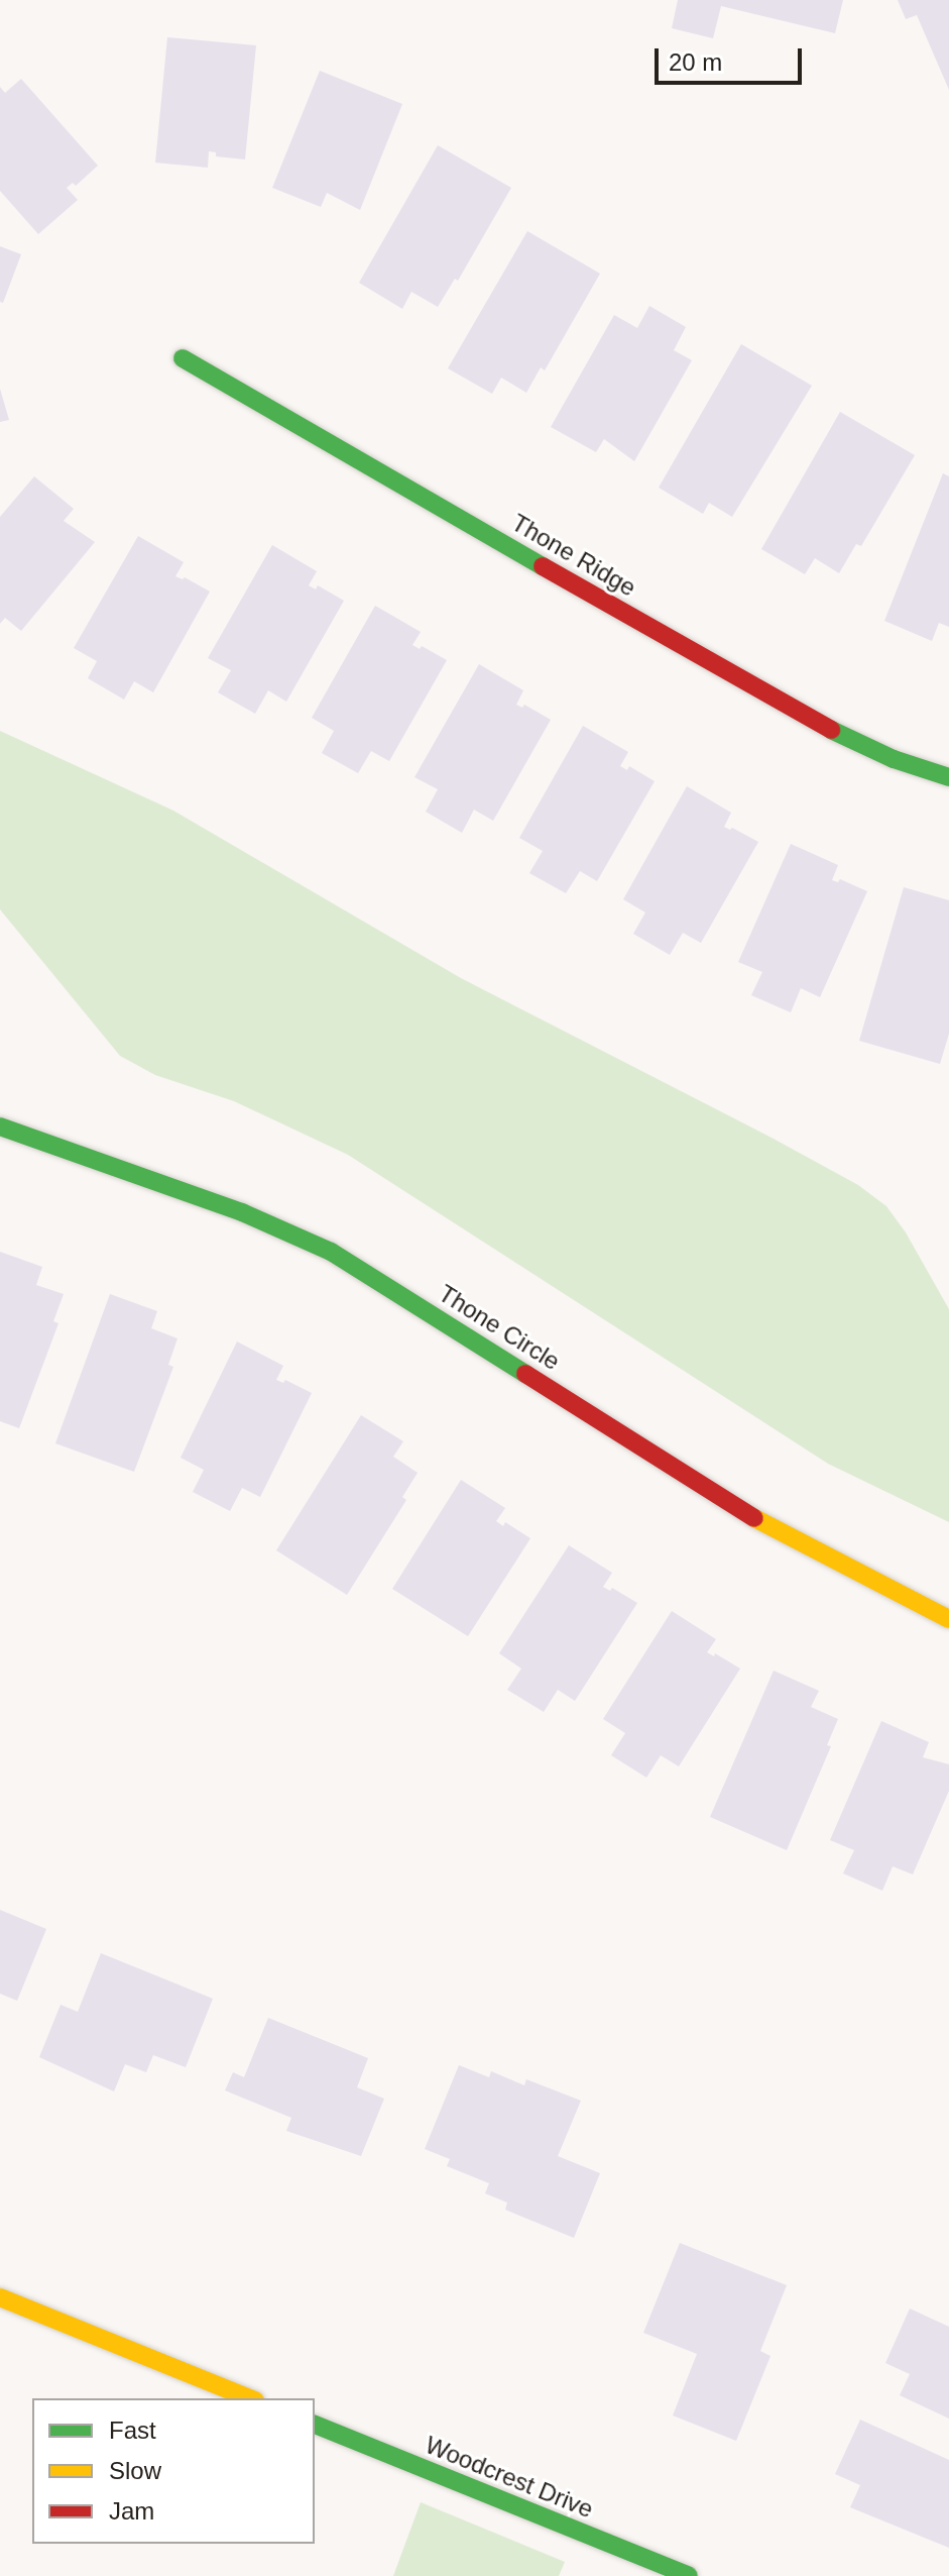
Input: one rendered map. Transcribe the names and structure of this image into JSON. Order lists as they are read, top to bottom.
{
  "streets": {
    "street": ["Thone Ridge", "Thone Circle", "Woodcrest Drive"]
  },
  "legend": ["Fast", "Slow", "Jam"],
  "scale_bar": "20 m"
}
